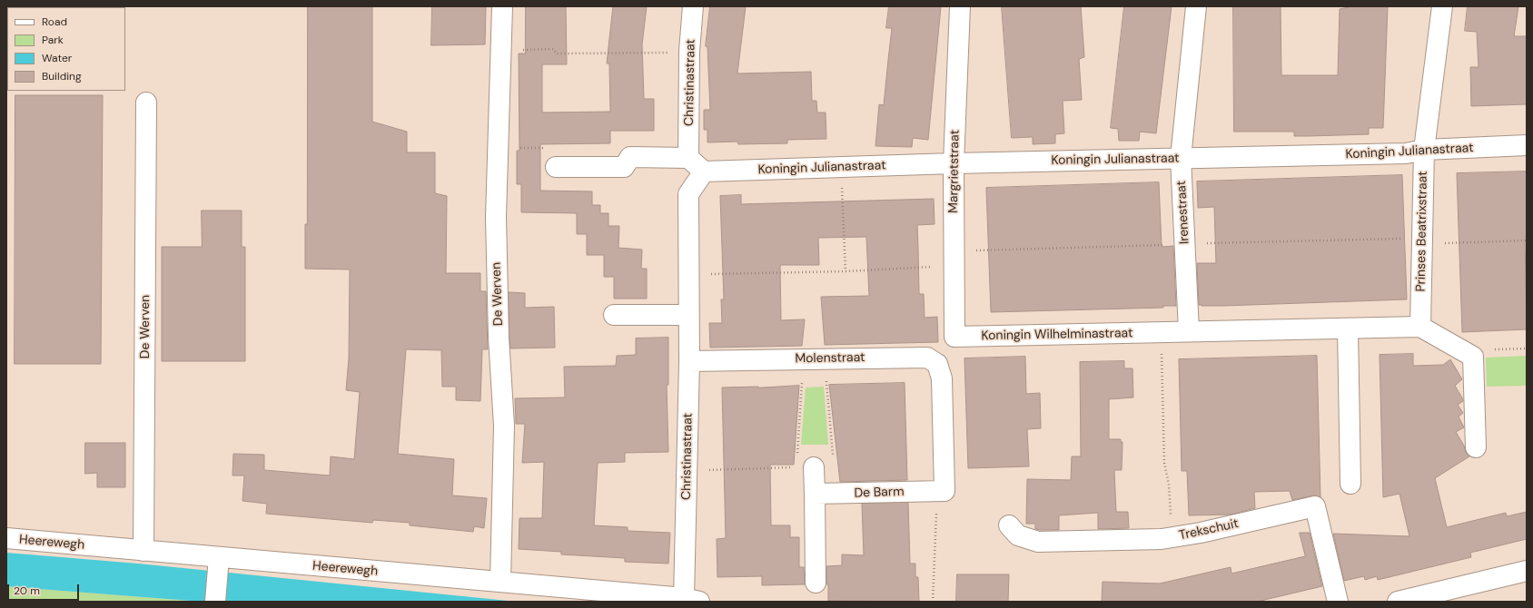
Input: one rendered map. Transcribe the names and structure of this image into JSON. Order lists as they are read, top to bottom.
{
  "streets": {
    "street": [
      "Christinastraat",
      "Koningin Julianastraat",
      "Margrietstraat",
      "Irenestraat",
      "Prinses Beatrixstraat",
      "De Werven",
      "Koningin Wilhelminastraat",
      "Molenstraat",
      "De Barm",
      "Trekschuit",
      "Heerewegh"
    ]
  },
  "crossings": [
    ["Christinastraat", "Koningin Julianastraat"],
    ["Christinastraat", "Molenstraat"],
    ["Christinastraat", "Heerewegh"],
    ["Koningin Julianastraat", "Margrietstraat"],
    ["Koningin Julianastraat", "Irenestraat"],
    ["Koningin Julianastraat", "Prinses Beatrixstraat"],
    ["Margrietstraat", "Koningin Wilhelminastraat"],
    ["Irenestraat", "Koningin Wilhelminastraat"],
    ["Prinses Beatrixstraat", "Koningin Wilhelminastraat"],
    ["De Werven", "Heerewegh"]
  ],
  "legend": [
    "Road",
    "Park",
    "Water",
    "Building"
  ],
  "scale_bar": "20 m"
}
